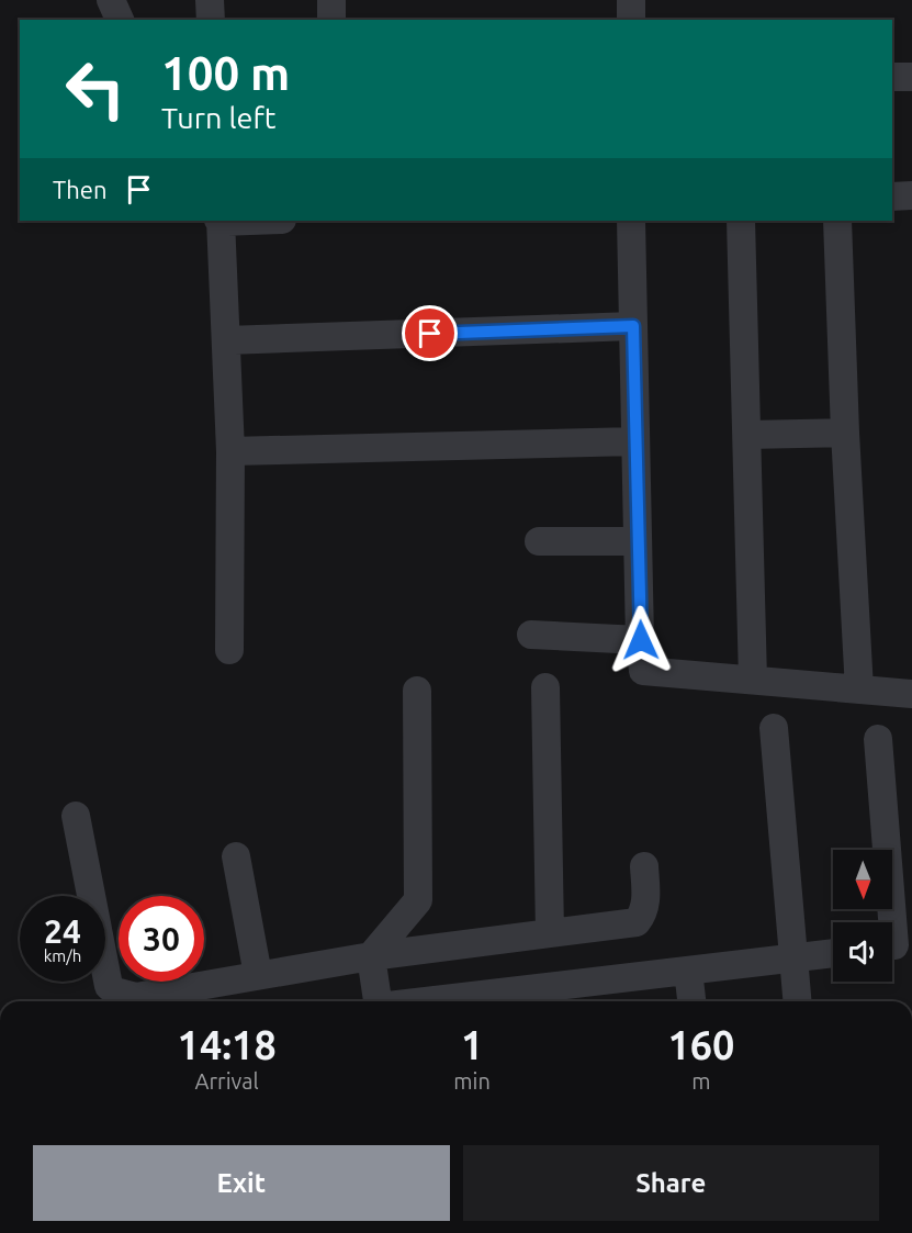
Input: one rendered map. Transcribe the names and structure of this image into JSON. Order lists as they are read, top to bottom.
{
  "north": "bottom",
  "page": {
    "turn": ["100 m", "Turn left"],
    "then": "Then",
    "speed": "24 km/h",
    "limit": "30",
    "eta": [
      "14:18",
      "Arrival",
      "1",
      "min",
      "160",
      "m"
    ],
    "buttons": ["Exit", "Share"]
  }
}
